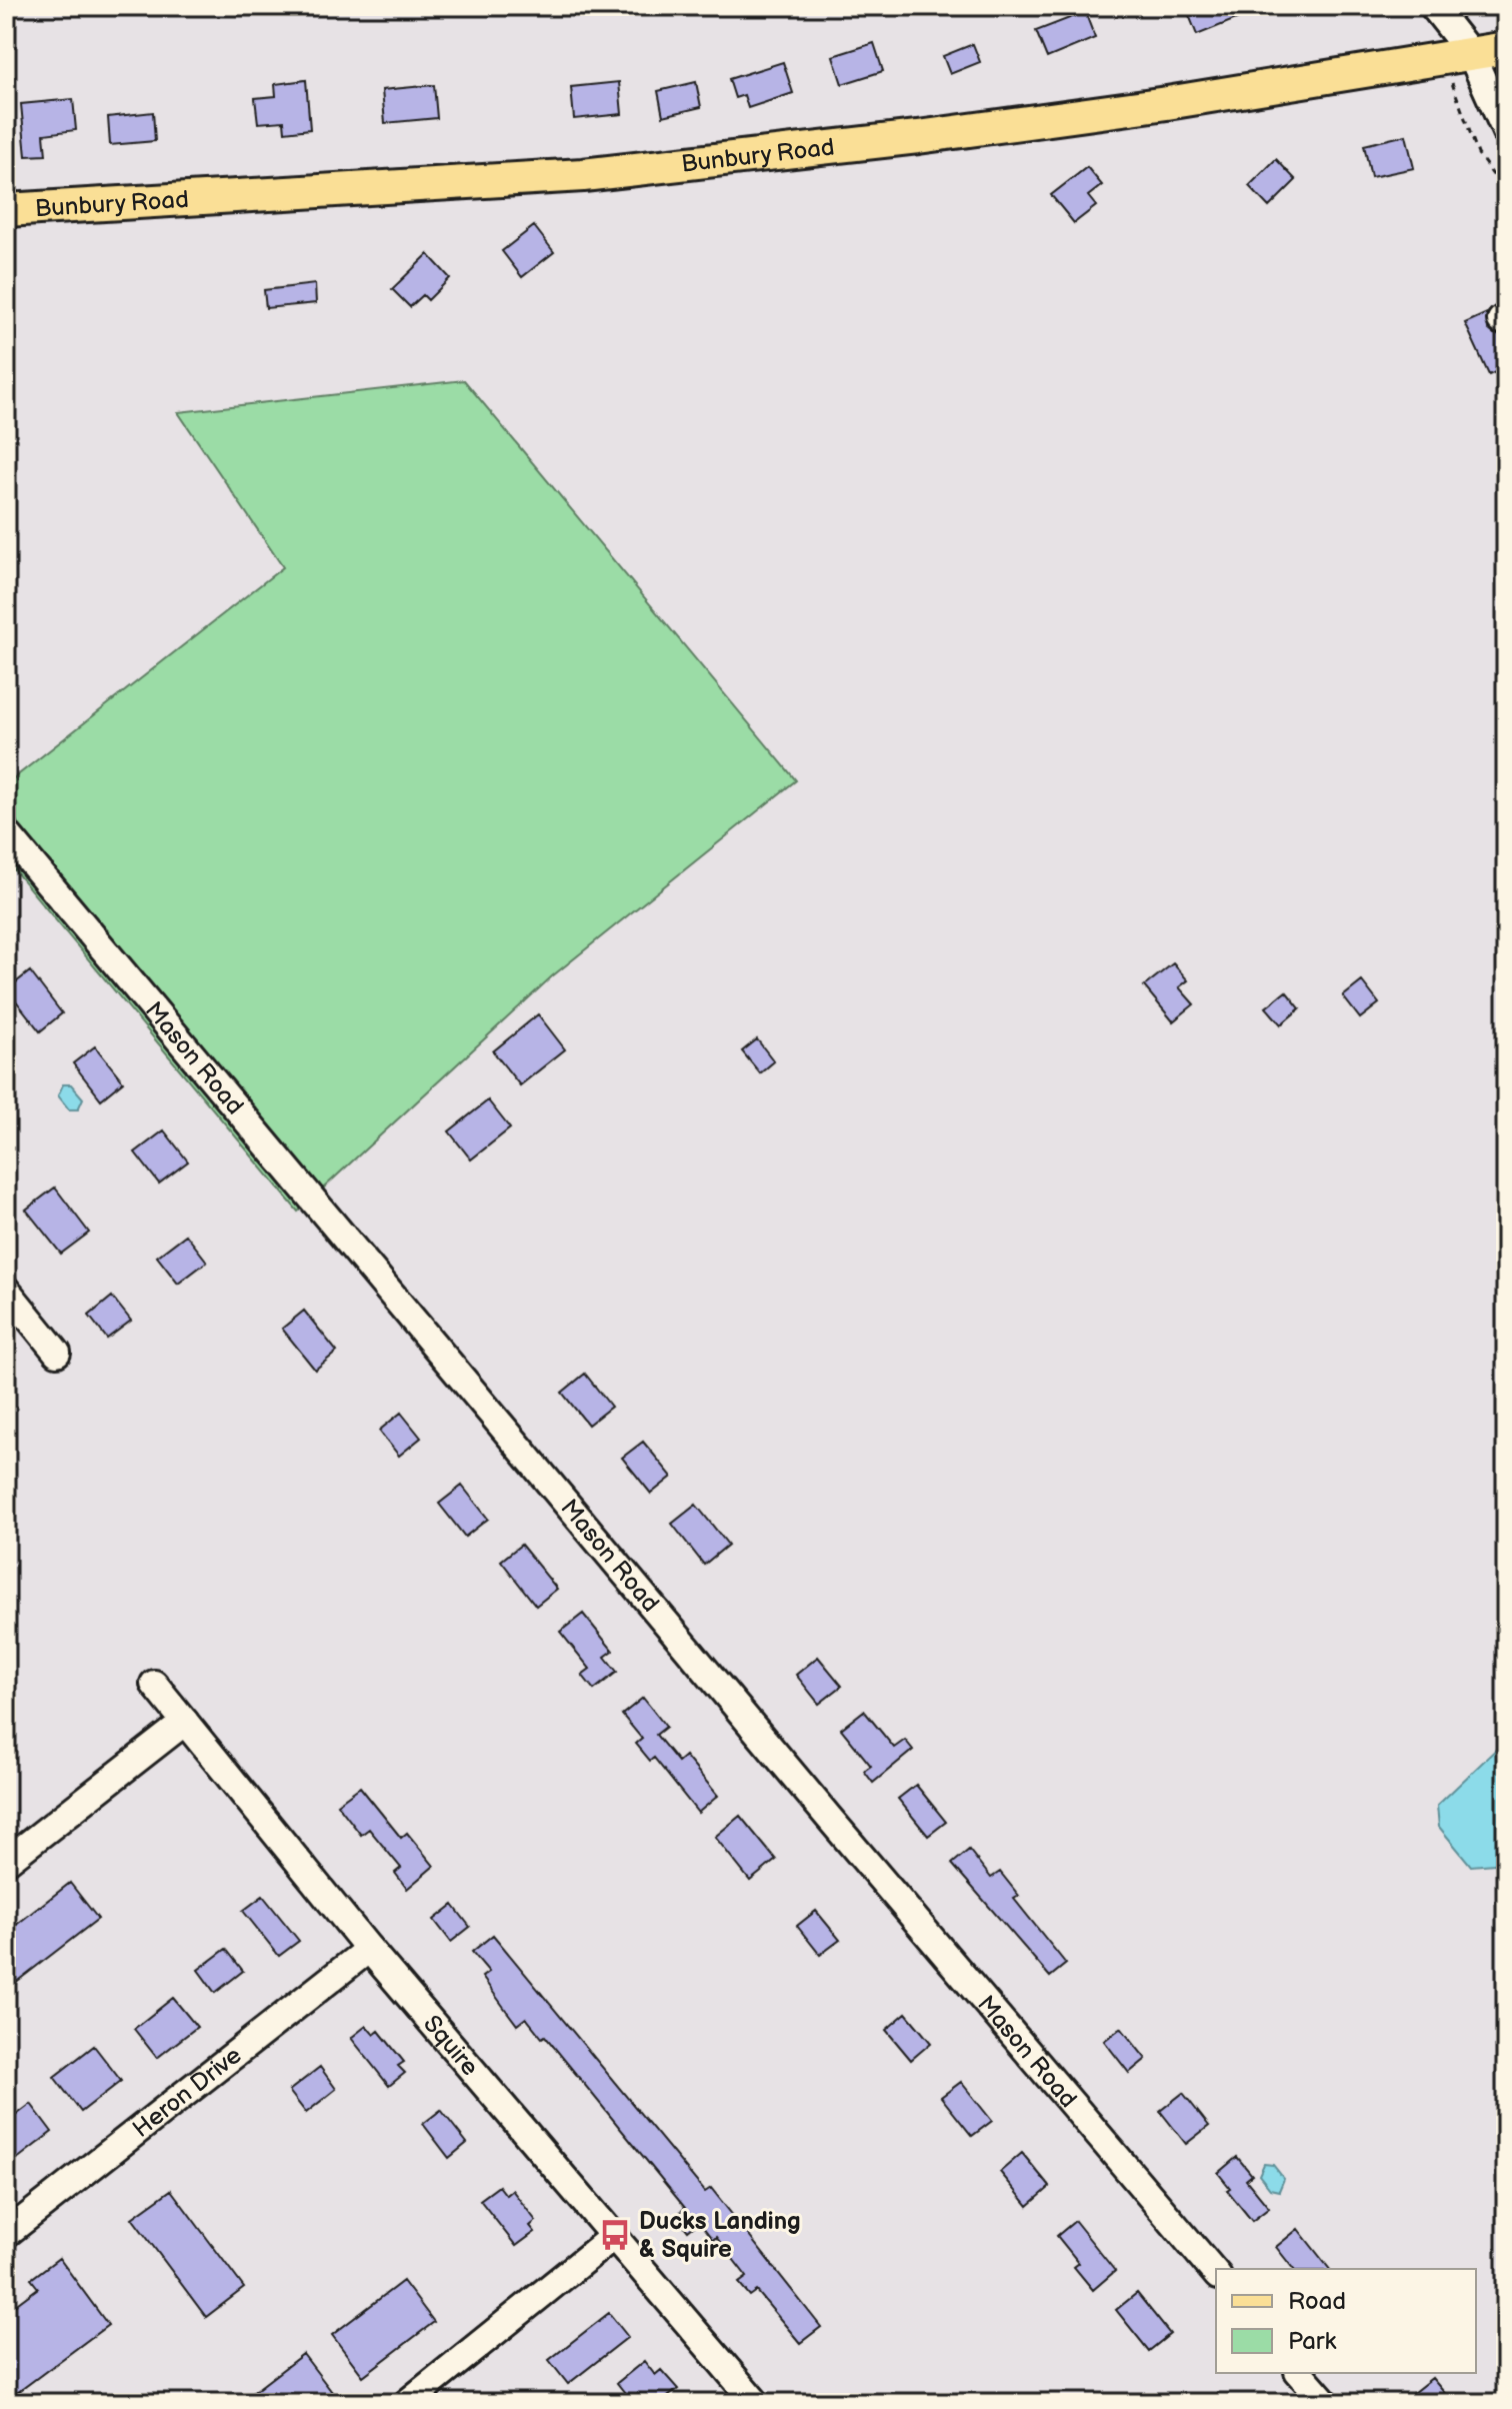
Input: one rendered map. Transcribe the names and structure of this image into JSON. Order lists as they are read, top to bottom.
{
  "streets": {
    "main road": ["Bunbury Road"],
    "street": ["Mason Road", "Squire", "Heron Drive"]
  },
  "crossings": [
    ["Squire", "Heron Drive"]
  ],
  "places": {
    "bus stop": ["Ducks Landing & Squire"]
  },
  "legend": ["Road", "Park"]
}
